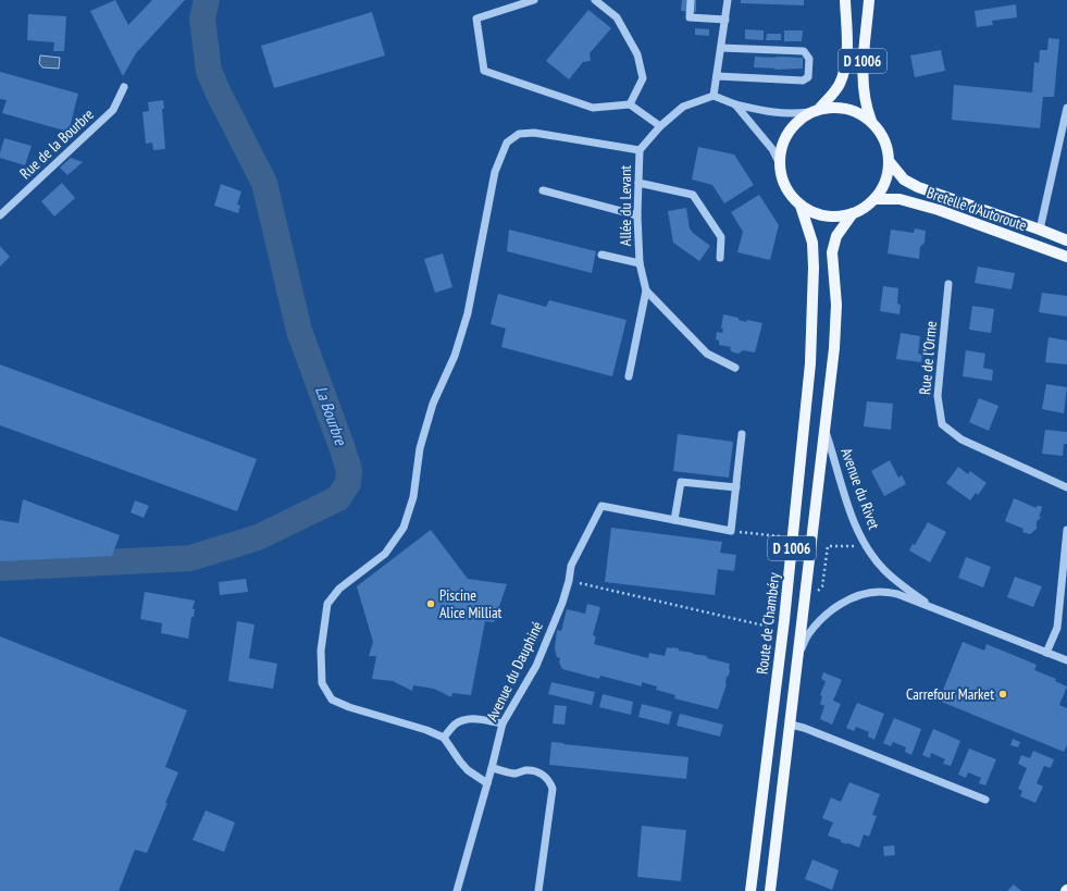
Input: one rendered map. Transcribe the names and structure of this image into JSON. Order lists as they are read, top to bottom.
{
  "streets": {
    "main road": ["D 1006", "Bretelle d'Autoroute", "Route de Chambéry"],
    "street": [
      "Rue de la Bourbre",
      "Allée du Levant",
      "Rue de l'Orme",
      "Avenue du Rivet",
      "Avenue du Dauphiné"
    ]
  },
  "crossings": [
    ["D 1006", "Bretelle d'Autoroute"],
    ["D 1006", "Avenue du Rivet"],
    ["D 1006", "Route de Chambéry"],
    ["Bretelle d'Autoroute", "Route de Chambéry"]
  ],
  "water": ["La Bourbre"],
  "places": ["Piscine Alice Milliat", "Carrefour Market"]
}
